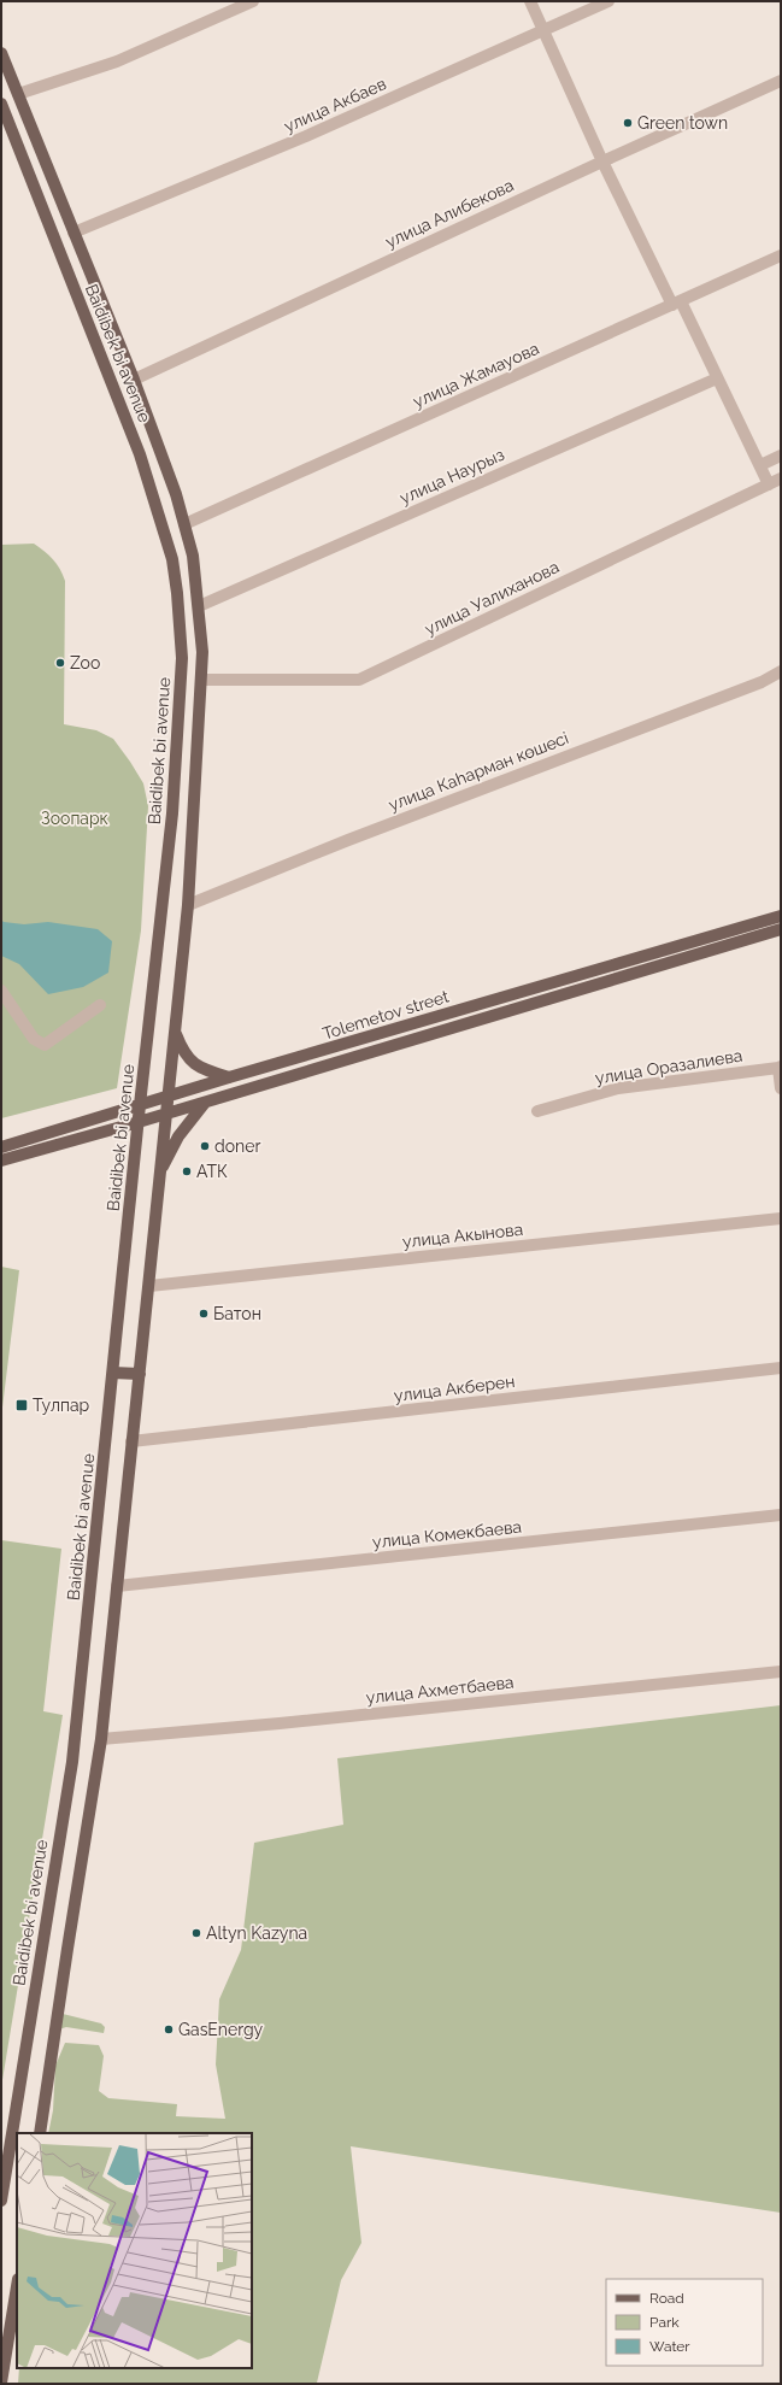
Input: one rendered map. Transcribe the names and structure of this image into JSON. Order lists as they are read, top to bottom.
{
  "streets": {
    "main road": ["Baidibek bi avenue", "Tolemetov street"],
    "street": [
      "улица Акбаев",
      "улица Алибекова",
      "улица Жамауова",
      "улица Наурыз",
      "улица Уалиханова",
      "улица Каһарман көшесі",
      "улица Оразалиева",
      "улица Акынова",
      "улица Акберен",
      "улица Комекбаева",
      "улица Ахметбаева"
    ]
  },
  "crossings": [
    ["улица Акбаев", "Baidibek bi avenue"],
    ["улица Алибекова", "Baidibek bi avenue"],
    ["Baidibek bi avenue", "улица Жамауова"],
    ["Baidibek bi avenue", "улица Наурыз"],
    ["Baidibek bi avenue", "улица Уалиханова"],
    ["Baidibek bi avenue", "улица Каһарман көшесі"],
    ["Baidibek bi avenue", "Tolemetov street"],
    ["Baidibek bi avenue", "улица Акынова"],
    ["Baidibek bi avenue", "улица Акберен"],
    ["Baidibek bi avenue", "улица Комекбаева"],
    ["Baidibek bi avenue", "улица Ахметбаева"]
  ],
  "parks": ["Зоопарк"],
  "places": {
    "other": [
      "Green town",
      "Zoo",
      "doner",
      "АТК",
      "Батон",
      "Altyn Kazyna",
      "GasEnergy"
    ],
    "transit": ["Тулпар"]
  },
  "legend": ["Road", "Park", "Water"]
}
